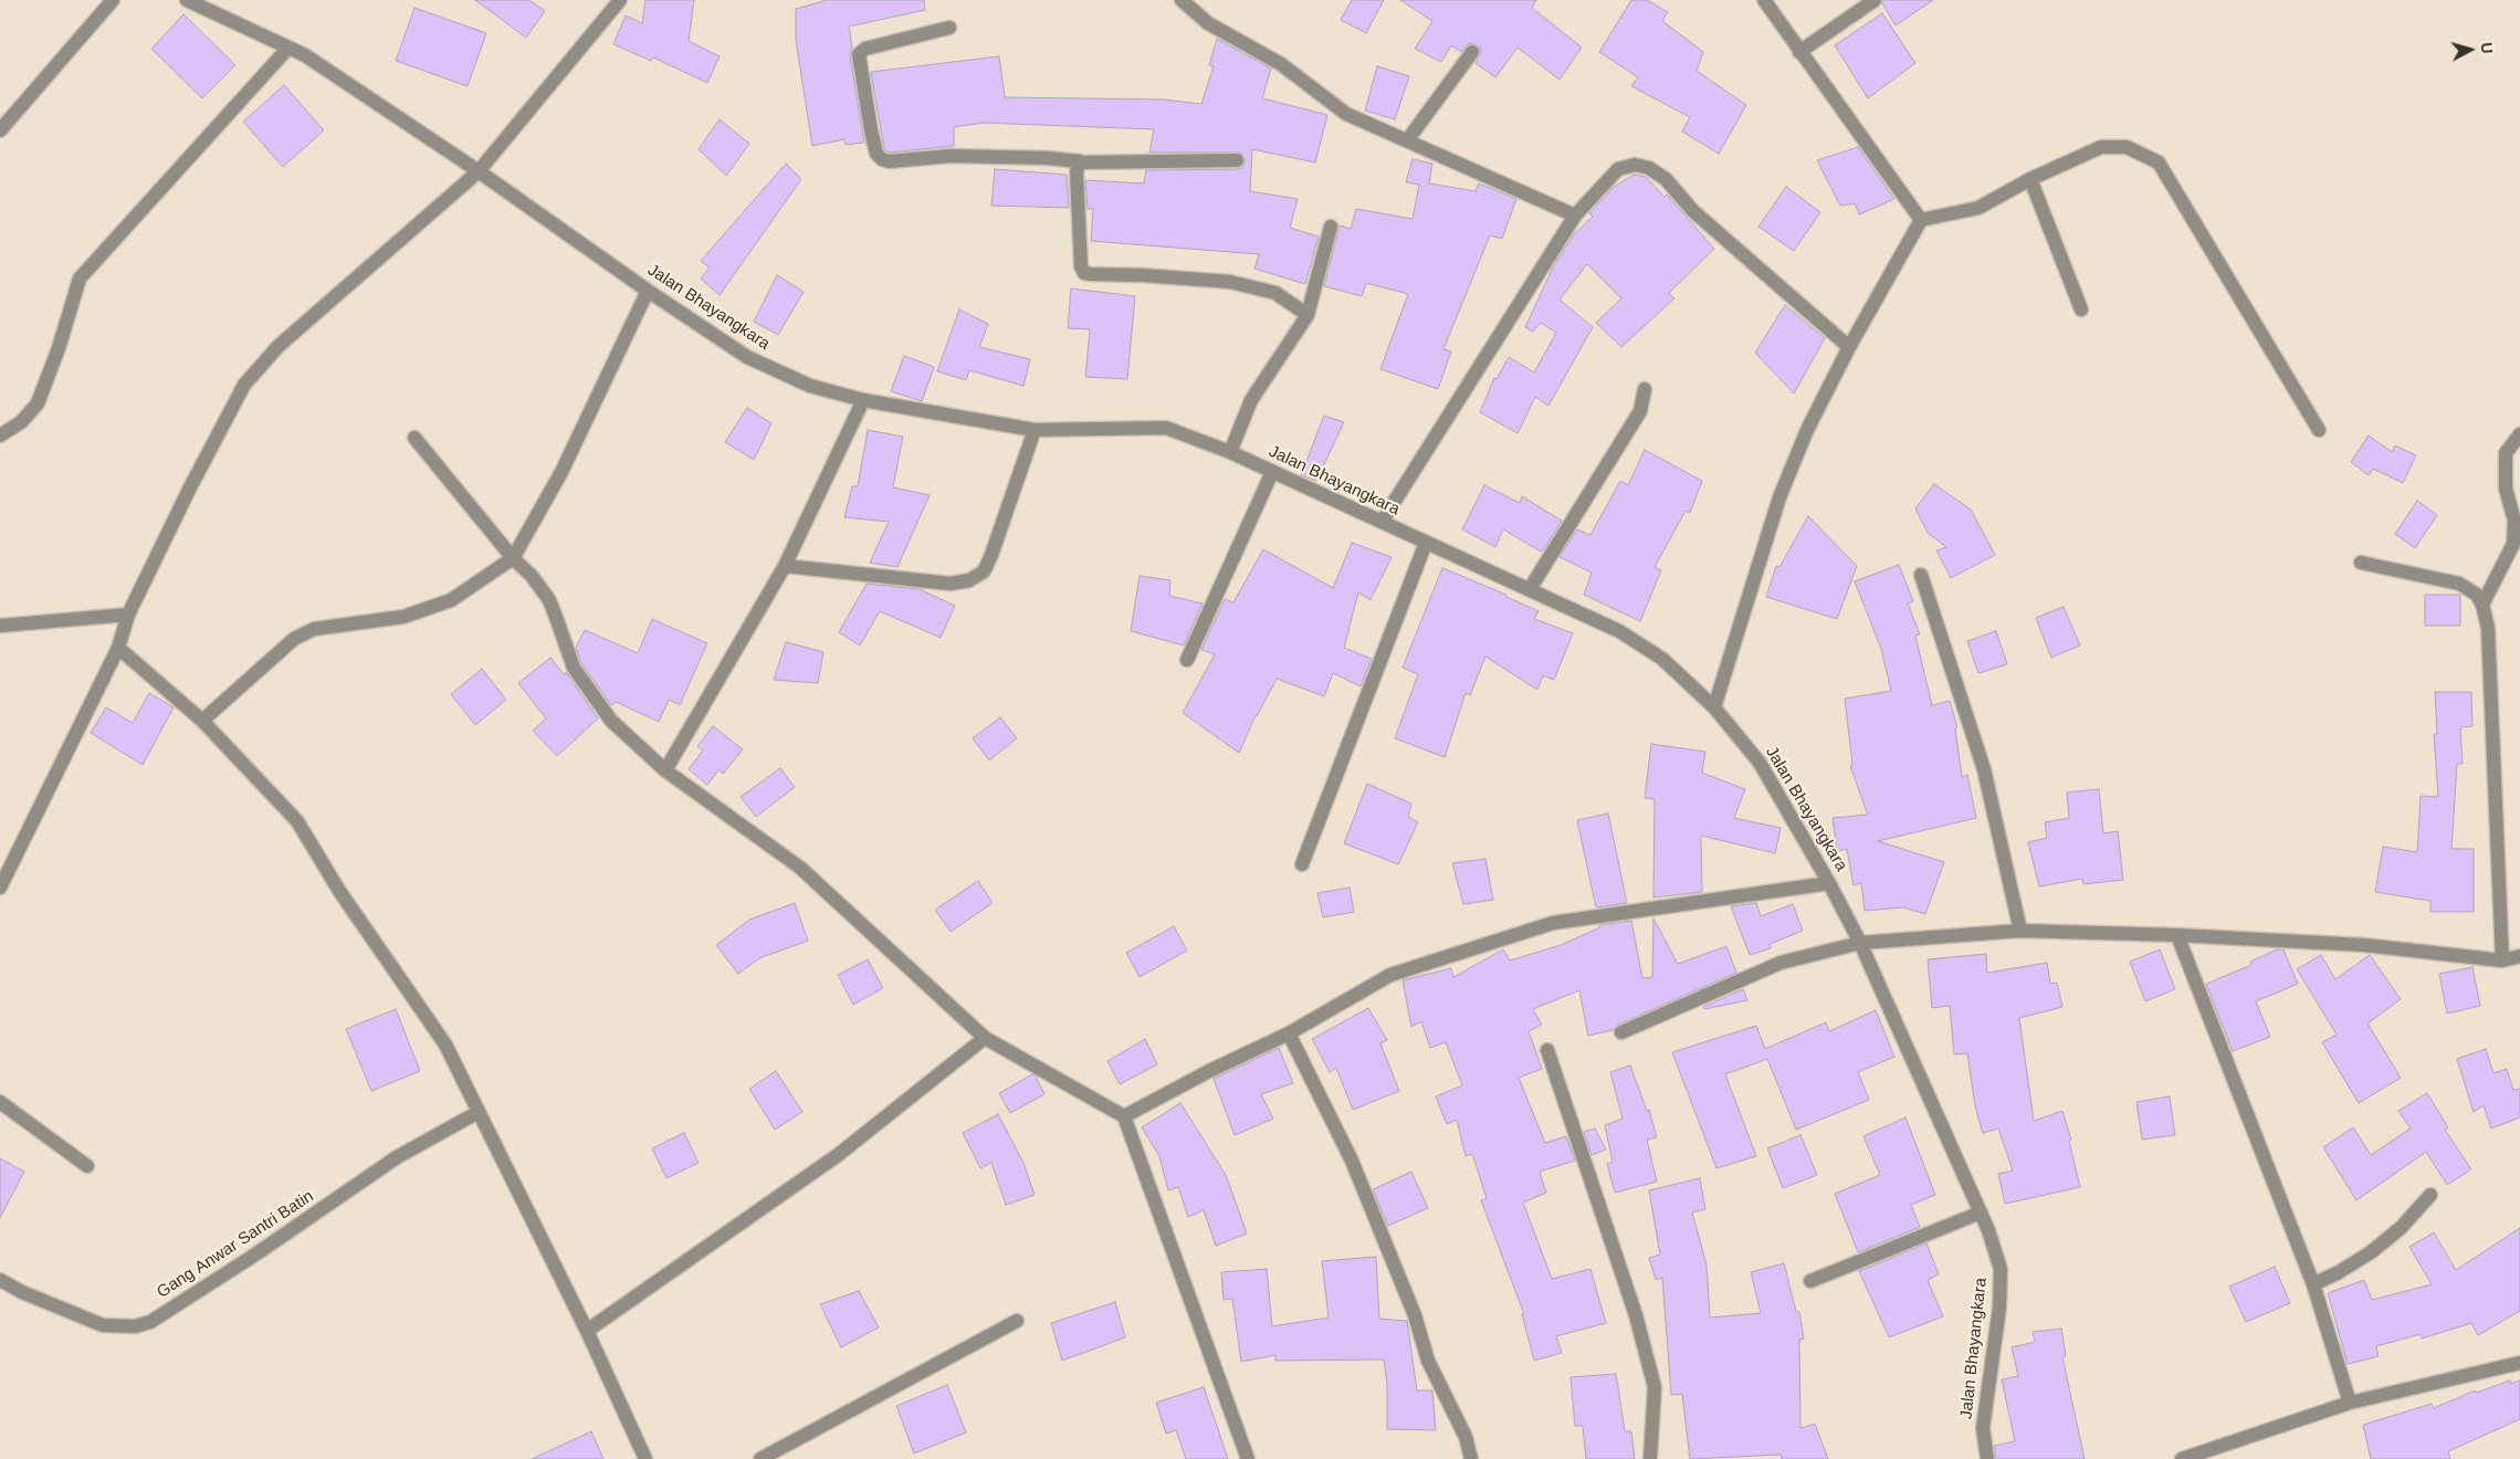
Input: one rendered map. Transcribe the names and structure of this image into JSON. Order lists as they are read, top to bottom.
{
  "streets": {
    "street": ["Jalan Bhayangkara", "Gang Anwar Santri Batin"]
  },
  "north": "right"
}
